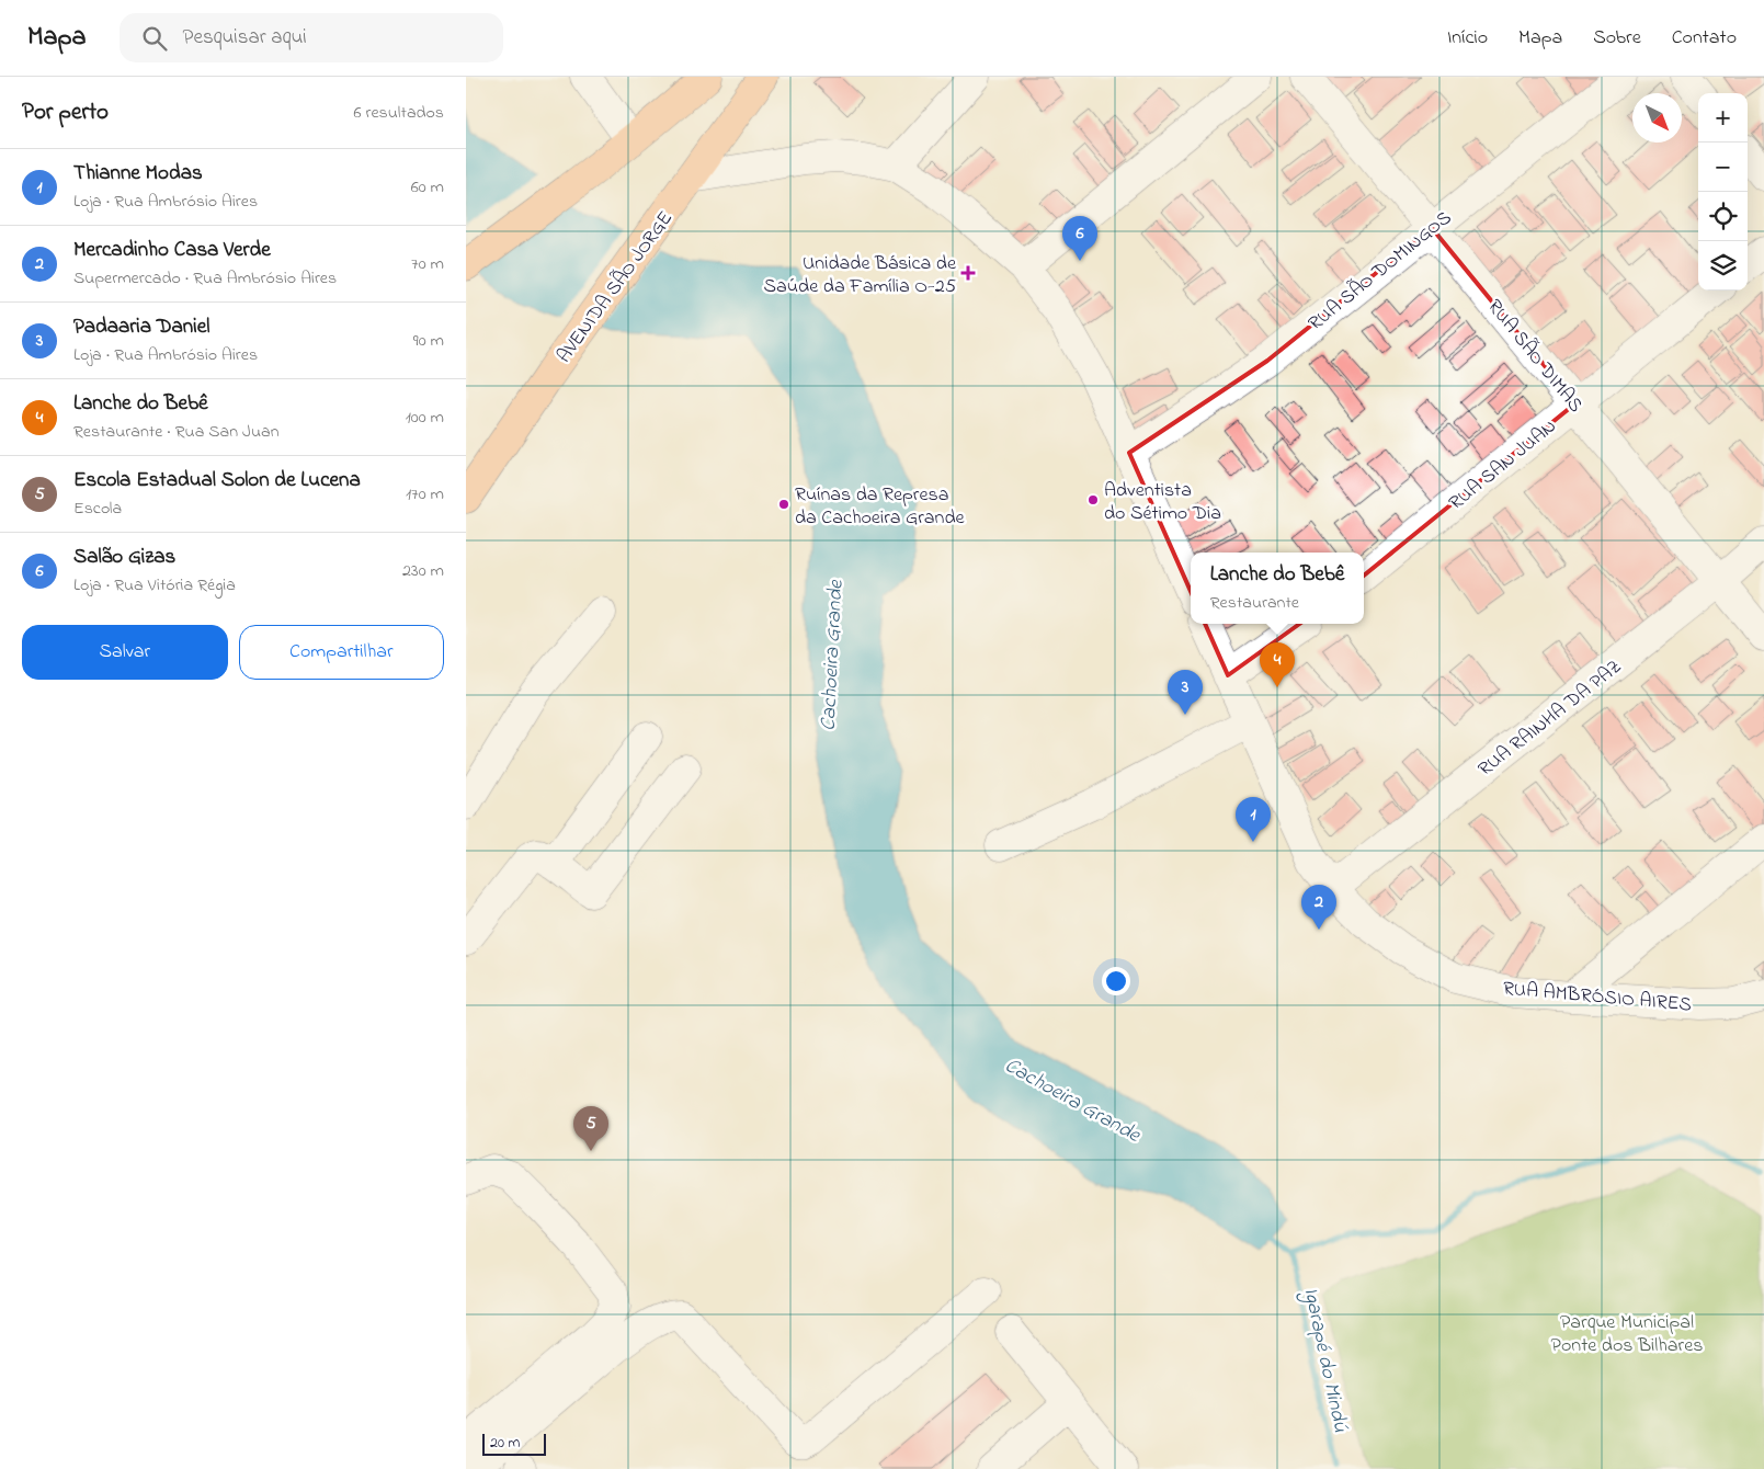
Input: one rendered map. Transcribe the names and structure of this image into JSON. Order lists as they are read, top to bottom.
{
  "streets": {
    "main road": ["AVENIDA SÃO JORGE"],
    "street": [
      "RUA SÃO DOMINGOS",
      "RUA SÃO DIMAS",
      "RUA SAN JUAN",
      "RUA RAINHA DA PAZ",
      "RUA AMBRÓSIO AIRES"
    ]
  },
  "crossings": [
    ["RUA SÃO DOMINGOS", "RUA SÃO DIMAS"],
    ["RUA SÃO DIMAS", "RUA SAN JUAN"],
    ["RUA SÃO DIMAS", "RUA RAINHA DA PAZ"],
    ["RUA RAINHA DA PAZ", "RUA AMBRÓSIO AIRES"]
  ],
  "water": ["Cachoeira Grande", "Igarapé do Mindú"],
  "parks": ["Parque Municipal Ponte dos Bilhares"],
  "places": {
    "health": ["Unidade Básica de Saúde da Família O-25"],
    "other": ["Adventista do Sétimo Dia", "Ruínas da Represa da Cachoeira Grande"]
  },
  "scale_bar": "20 m",
  "north": "bottom right",
  "page": {
    "header": "Mapa",
    "search": "Pesquisar aqui",
    "nav": [
      "Início",
      "Mapa",
      "Sobre",
      "Contato"
    ],
    "heading": ["Por perto", "6 resultados"],
    "map_buttons": ["+", "−"],
    "list": [
      {
        "mark": "1",
        "name": "Thianne Modas",
        "note": "Loja · Rua Ambrósio Aires",
        "value": "60 m"
      },
      {
        "mark": "2",
        "name": "Mercadinho Casa Verde",
        "note": "Supermercado · Rua Ambrósio Aires",
        "value": "70 m"
      },
      {
        "mark": "3",
        "name": "Padaaria Daniel",
        "note": "Loja · Rua Ambrósio Aires",
        "value": "90 m"
      },
      {
        "mark": "4",
        "name": "Lanche do Bebê",
        "note": "Restaurante · Rua San Juan",
        "value": "100 m"
      },
      {
        "mark": "5",
        "name": "Escola Estadual Solon de Lucena",
        "note": "Escola",
        "value": "170 m"
      },
      {
        "mark": "6",
        "name": "Salão Gizas",
        "note": "Loja · Rua Vitória Régia",
        "value": "230 m"
      }
    ],
    "pins": [
      "6",
      "4",
      "3",
      "1",
      "2",
      "5"
    ],
    "popup": ["Lanche do Bebê", "Restaurante"],
    "buttons": ["Salvar", "Compartilhar"],
    "scale": "20 m"
  }
}
